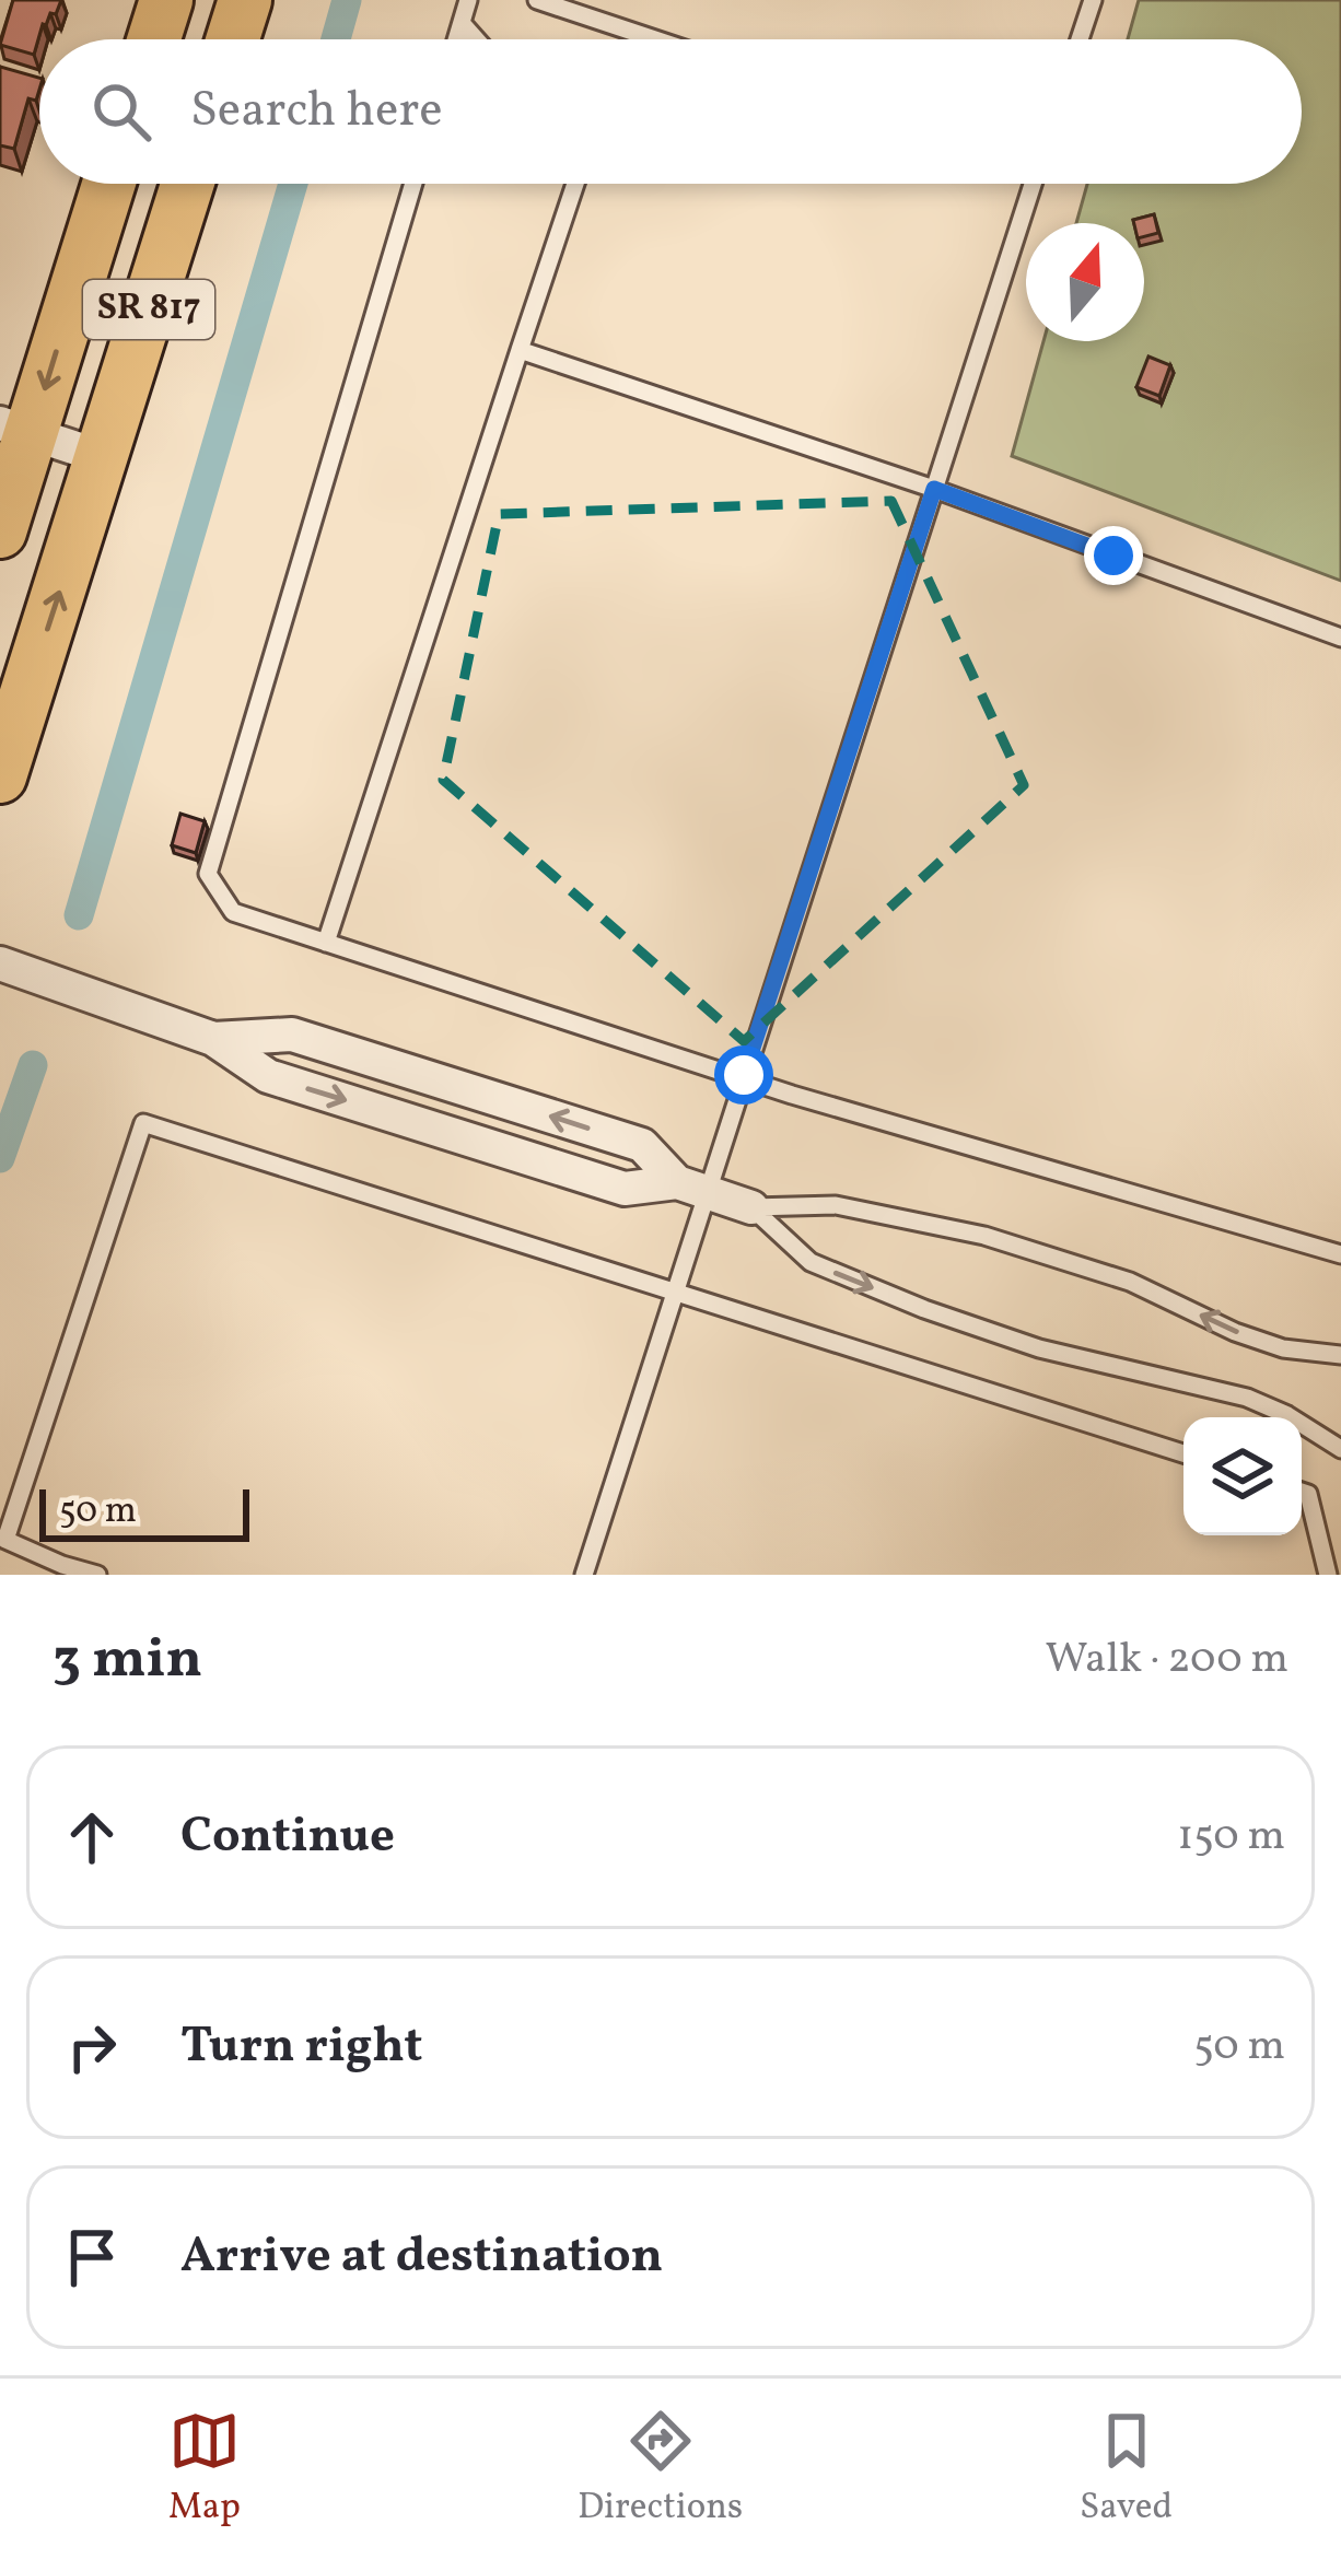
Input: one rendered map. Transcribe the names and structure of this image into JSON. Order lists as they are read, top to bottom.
{
  "streets": {
    "main road": ["SR 817"]
  },
  "scale_bar": "50 m",
  "north": "top",
  "page": {
    "search": "Search here",
    "scale": "50 m",
    "heading": ["3 min", "Walk · 200 m"],
    "list": [
      ["Continue", "150 m"],
      ["Turn right", "50 m"],
      "Arrive at destination"
    ],
    "nav": ["Map", "Directions", "Saved"]
  }
}
